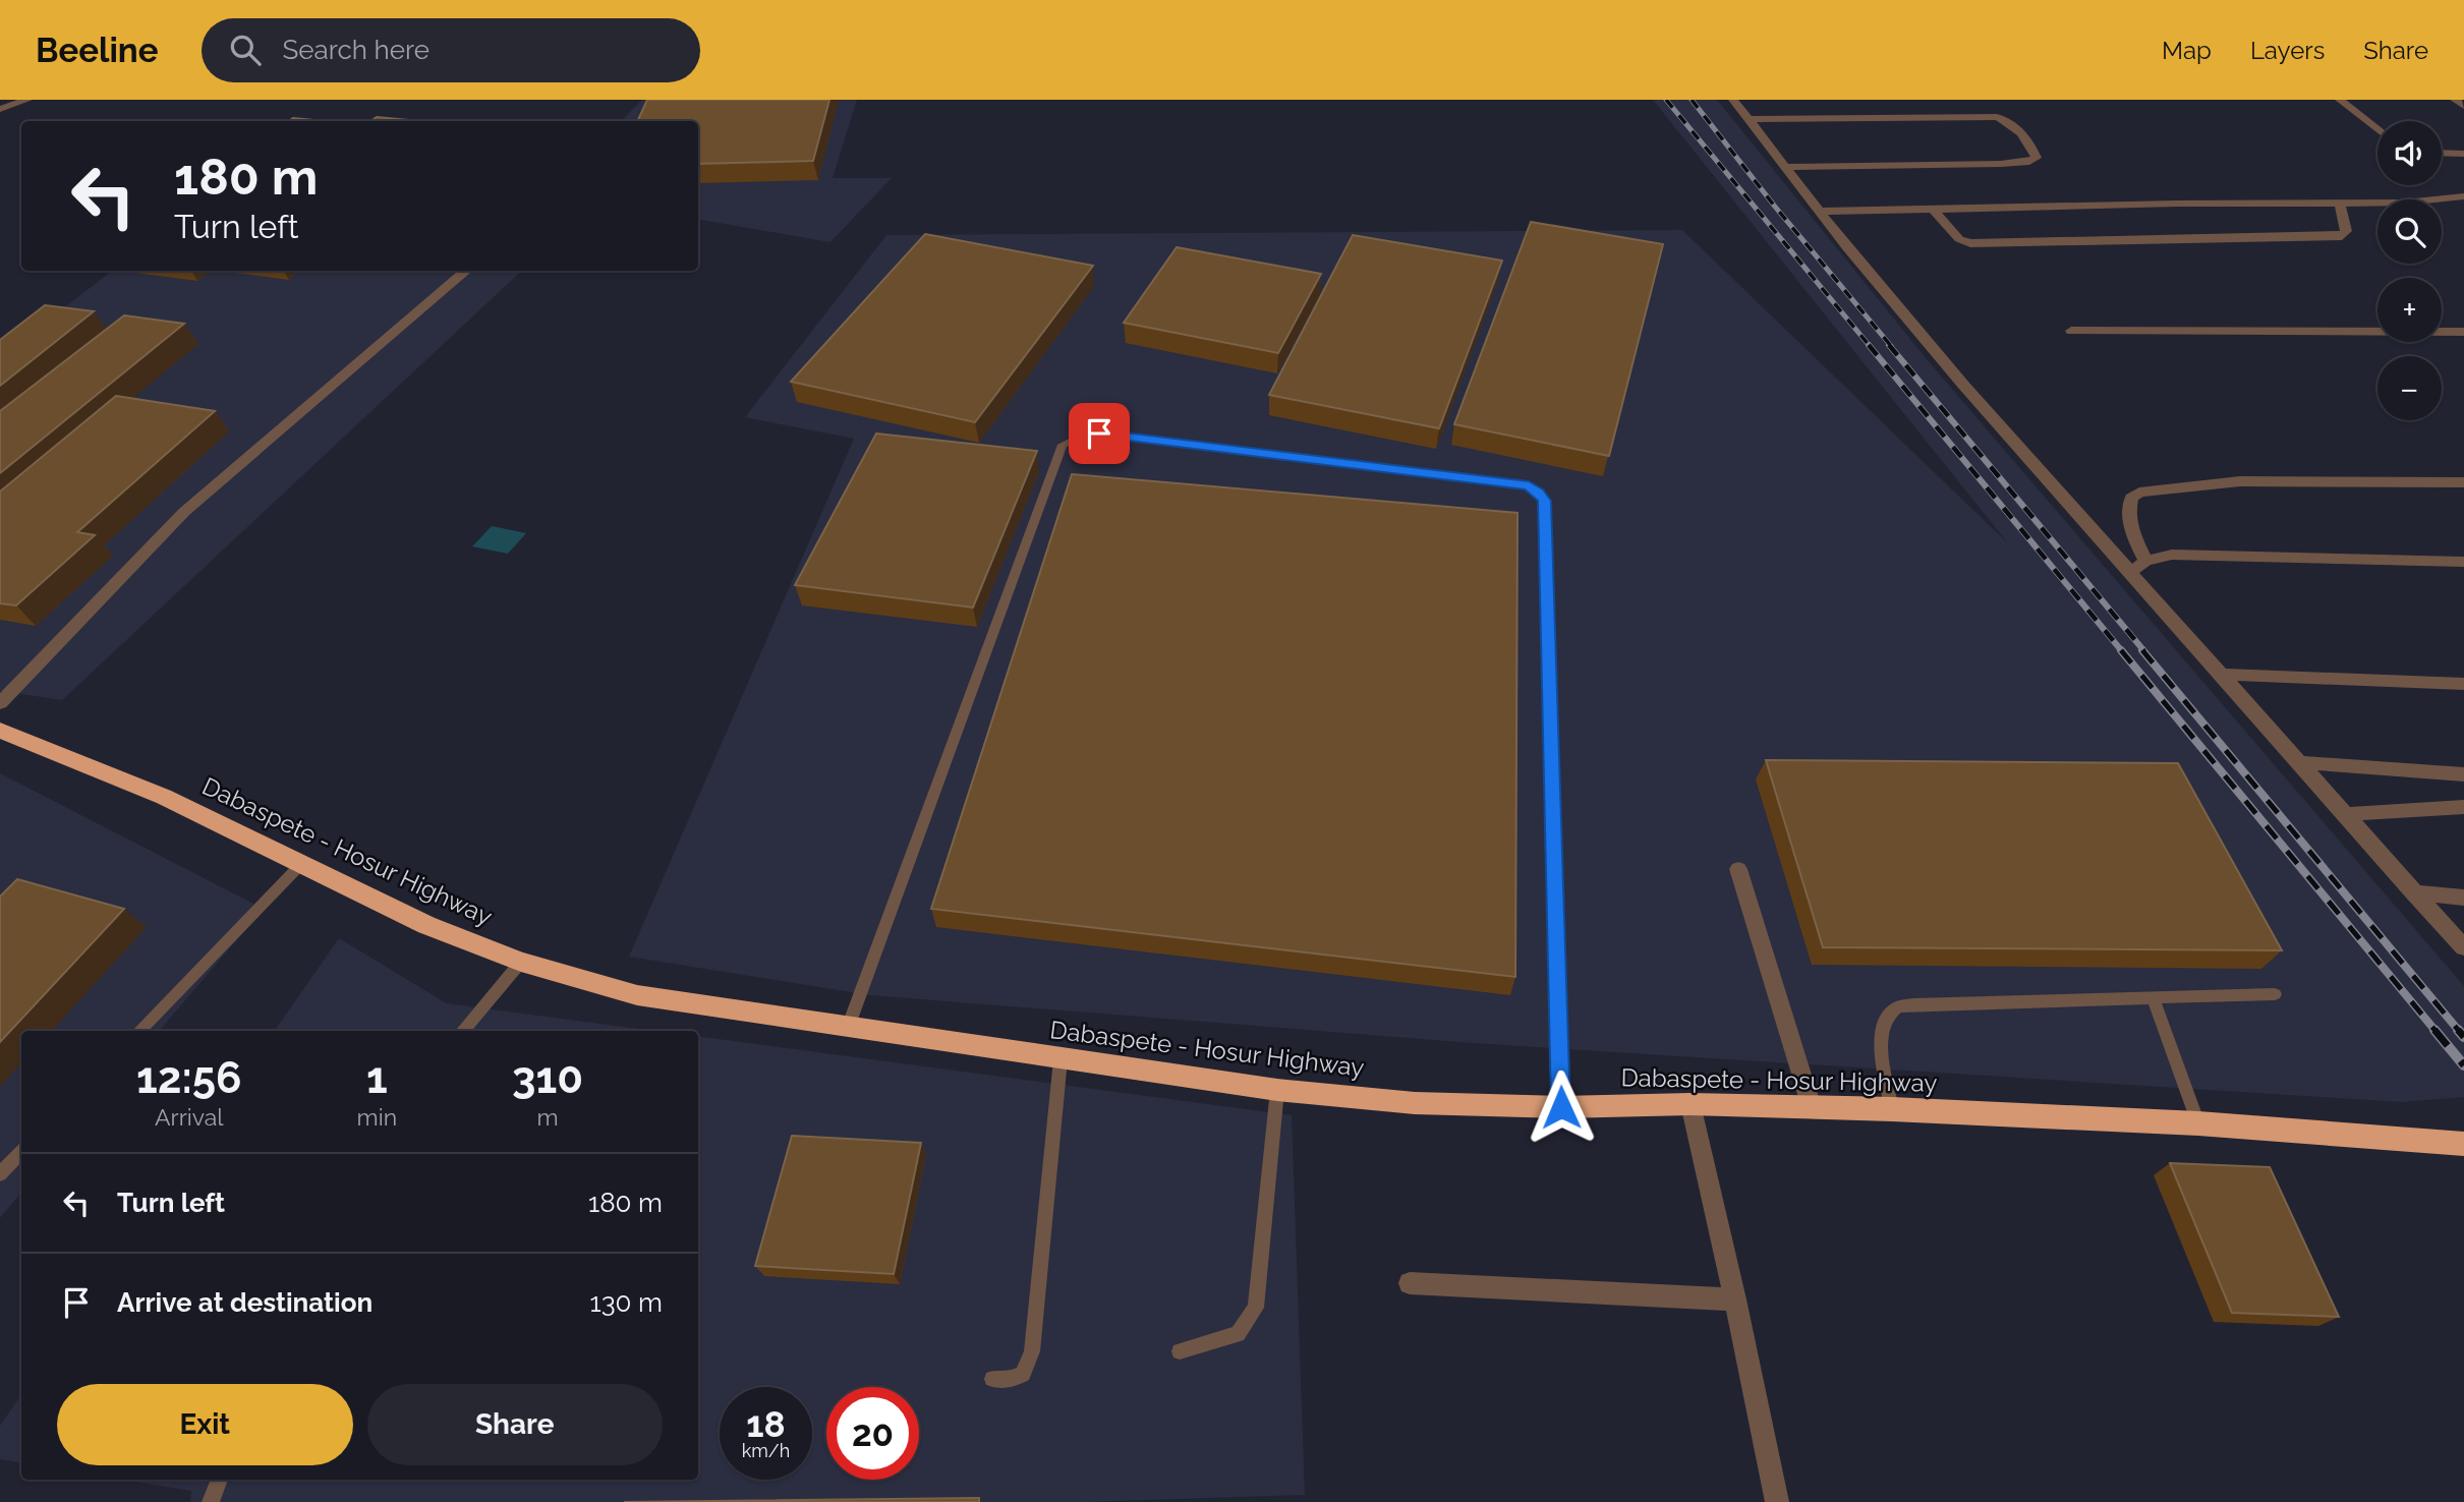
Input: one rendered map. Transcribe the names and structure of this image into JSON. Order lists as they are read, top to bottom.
{
  "streets": {
    "highway": ["Dabaspete - Hosur Highway"]
  },
  "page": {
    "header": "Beeline",
    "search": "Search here",
    "nav": ["Map", "Layers", "Share"],
    "map_buttons": ["+", "−"],
    "turn": ["180 m", "Turn left"],
    "eta": [
      "12:56",
      "Arrival",
      "1",
      "min",
      "310",
      "m"
    ],
    "list": [
      {
        "name": "Turn left",
        "value": "180 m"
      },
      {
        "name": "Arrive at destination",
        "value": "130 m"
      }
    ],
    "buttons": ["Exit", "Share"],
    "speed": "18 km/h",
    "limit": "20"
  }
}
